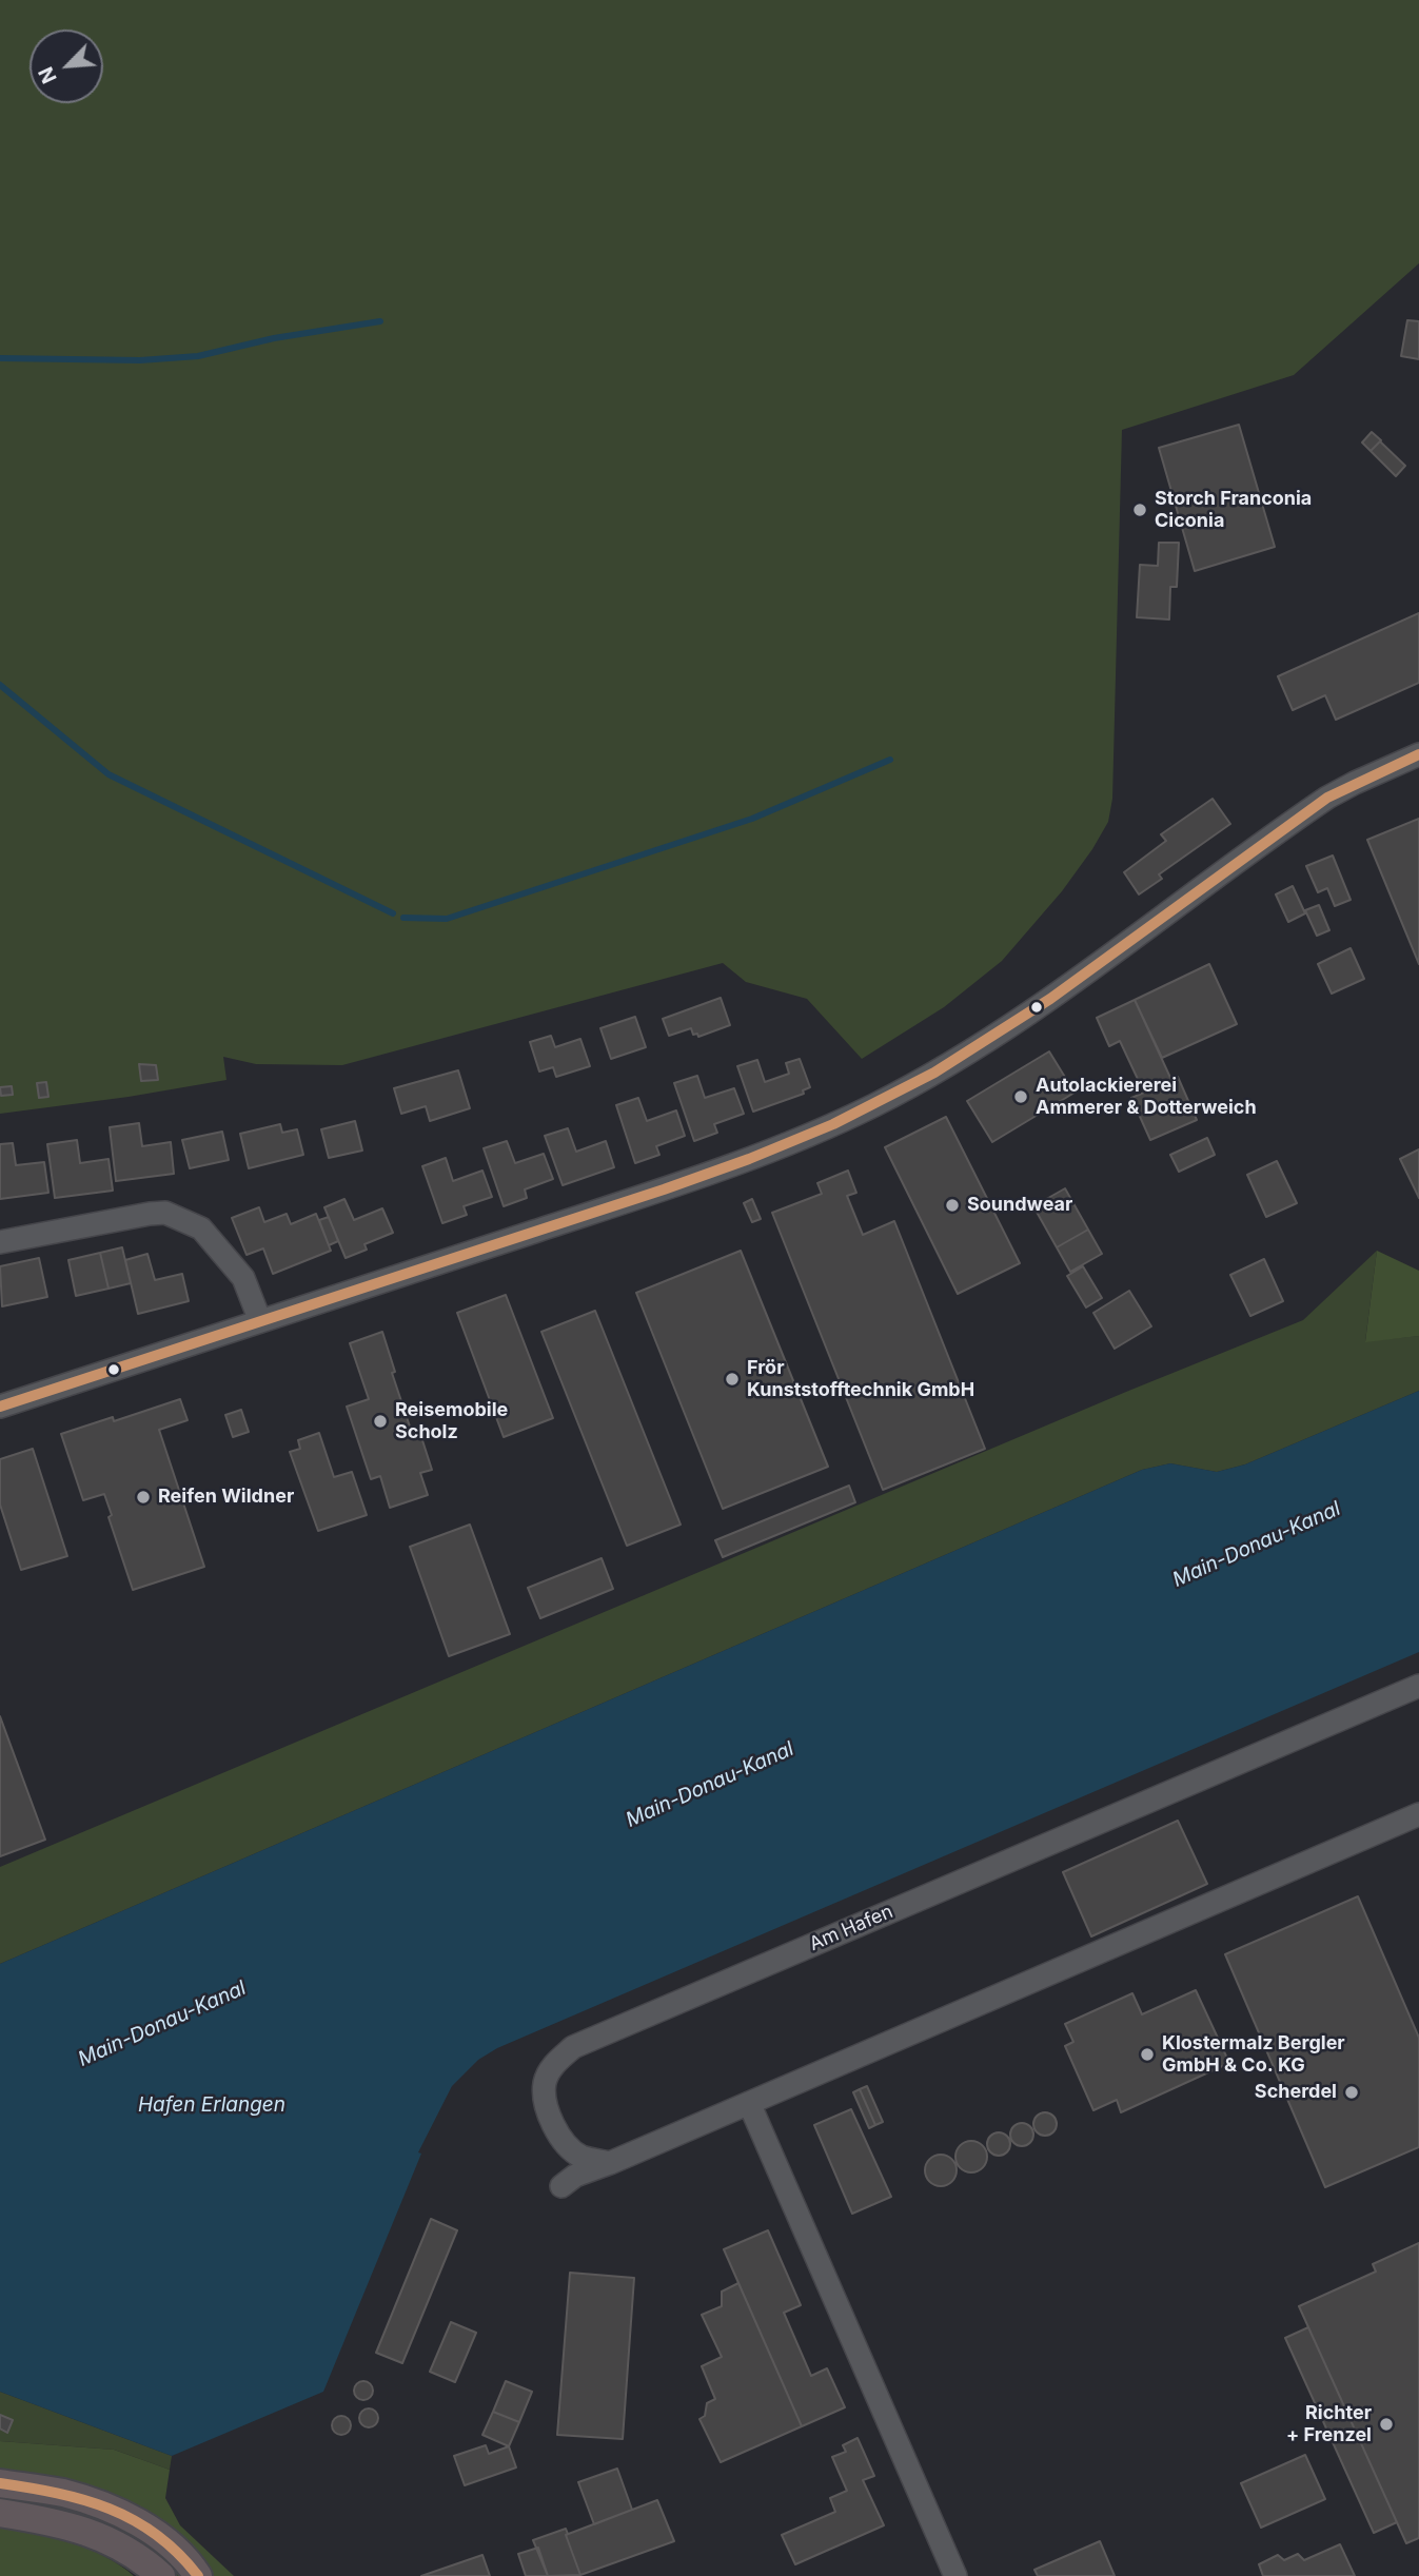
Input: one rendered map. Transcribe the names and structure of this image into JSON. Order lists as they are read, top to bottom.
{
  "streets": {
    "street": ["Am Hafen"]
  },
  "water": ["Main-Donau-Kanal", "Hafen Erlangen"],
  "places": [
    "Storch Franconia Ciconia",
    "Autolackiererei Ammerer & Dotterweich",
    "Soundwear",
    "Frör Kunststofftechnik GmbH",
    "Reisemobile Scholz",
    "Reifen Wildner",
    "Klostermalz Bergler GmbH & Co. KG",
    "Scherdel",
    "Richter + Frenzel"
  ],
  "north": "bottom left"
}
